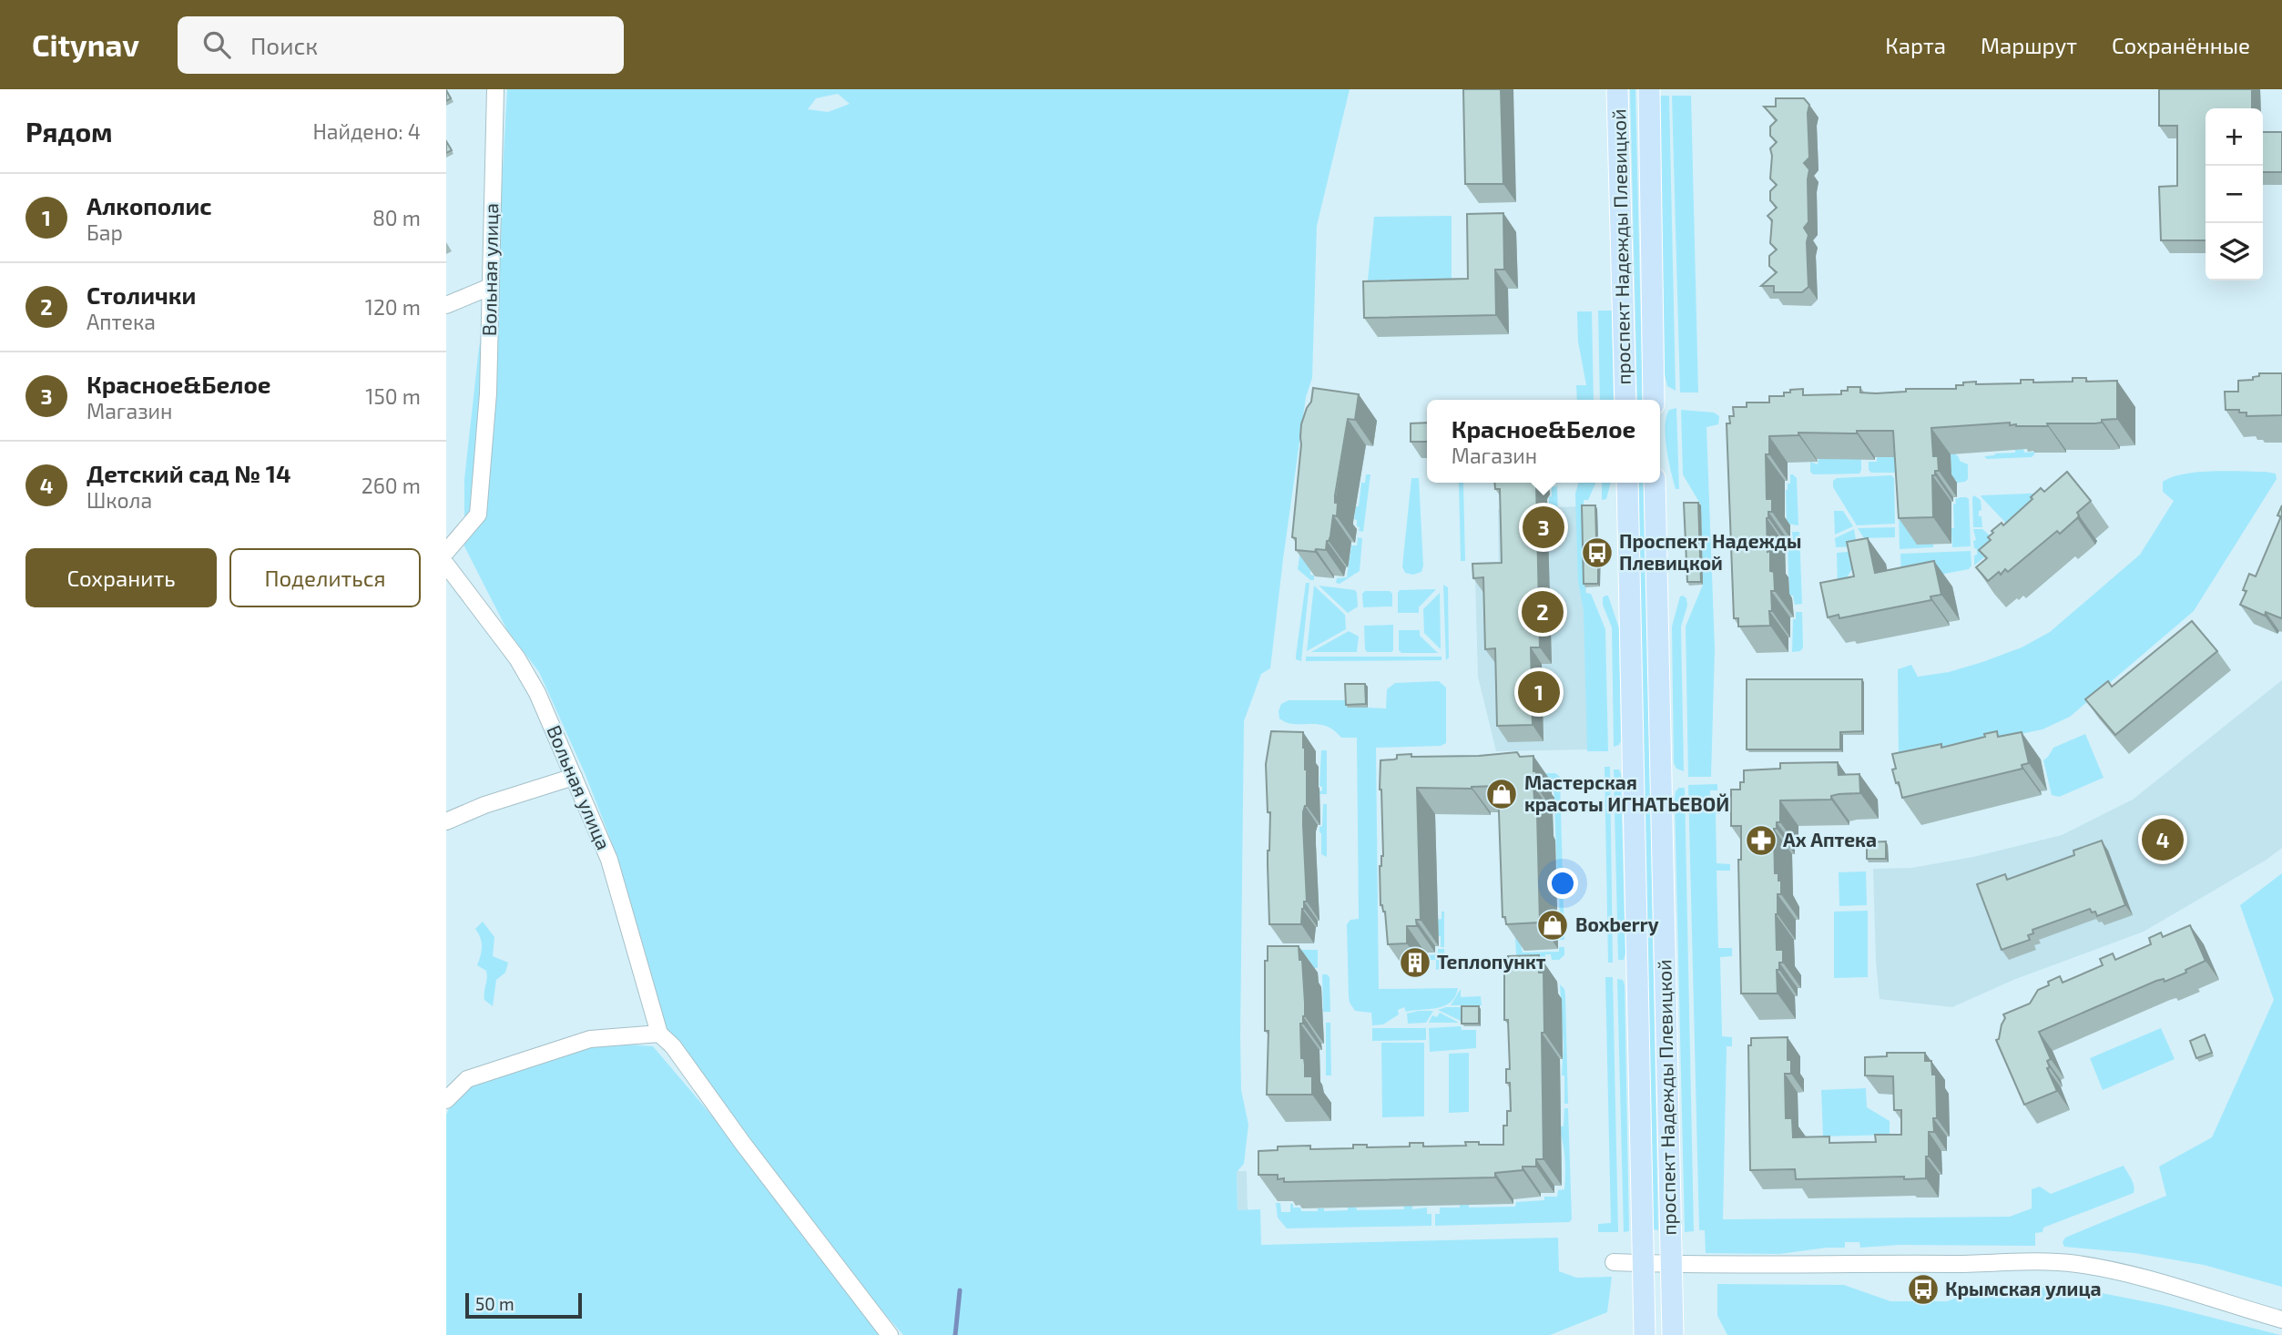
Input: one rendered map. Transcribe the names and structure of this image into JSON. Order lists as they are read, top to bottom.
{
  "streets": {
    "main road": ["проспект Надежды Плевицкой"],
    "street": ["Вольная улица"]
  },
  "places": {
    "bus stop": ["Проспект Надежды Плевицкой", "Крымская улица"],
    "shop": ["Мастерская красоты ИГНАТЬЕВОЙ", "Boxberry"],
    "pharmacy": ["Ах Аптека"],
    "building": ["Теплопункт"]
  },
  "scale_bar": "50 m",
  "page": {
    "header": "Citynav",
    "search": "Поиск",
    "nav": ["Карта", "Маршрут", "Сохранённые"],
    "heading": ["Рядом", "Найдено: 4"],
    "map_buttons": ["+", "−"],
    "list": [
      {
        "mark": "1",
        "name": "Алкополис",
        "note": "Бар",
        "value": "80 m"
      },
      {
        "mark": "2",
        "name": "Столички",
        "note": "Аптека",
        "value": "120 m"
      },
      {
        "mark": "3",
        "name": "Красное&Белое",
        "note": "Магазин",
        "value": "150 m"
      },
      {
        "mark": "4",
        "name": "Детский сад № 14",
        "note": "Школа",
        "value": "260 m"
      }
    ],
    "popup": ["Красное&Белое", "Магазин"],
    "pins": [
      "3",
      "2",
      "1",
      "4"
    ],
    "buttons": ["Сохранить", "Поделиться"],
    "scale": "50 m"
  }
}
